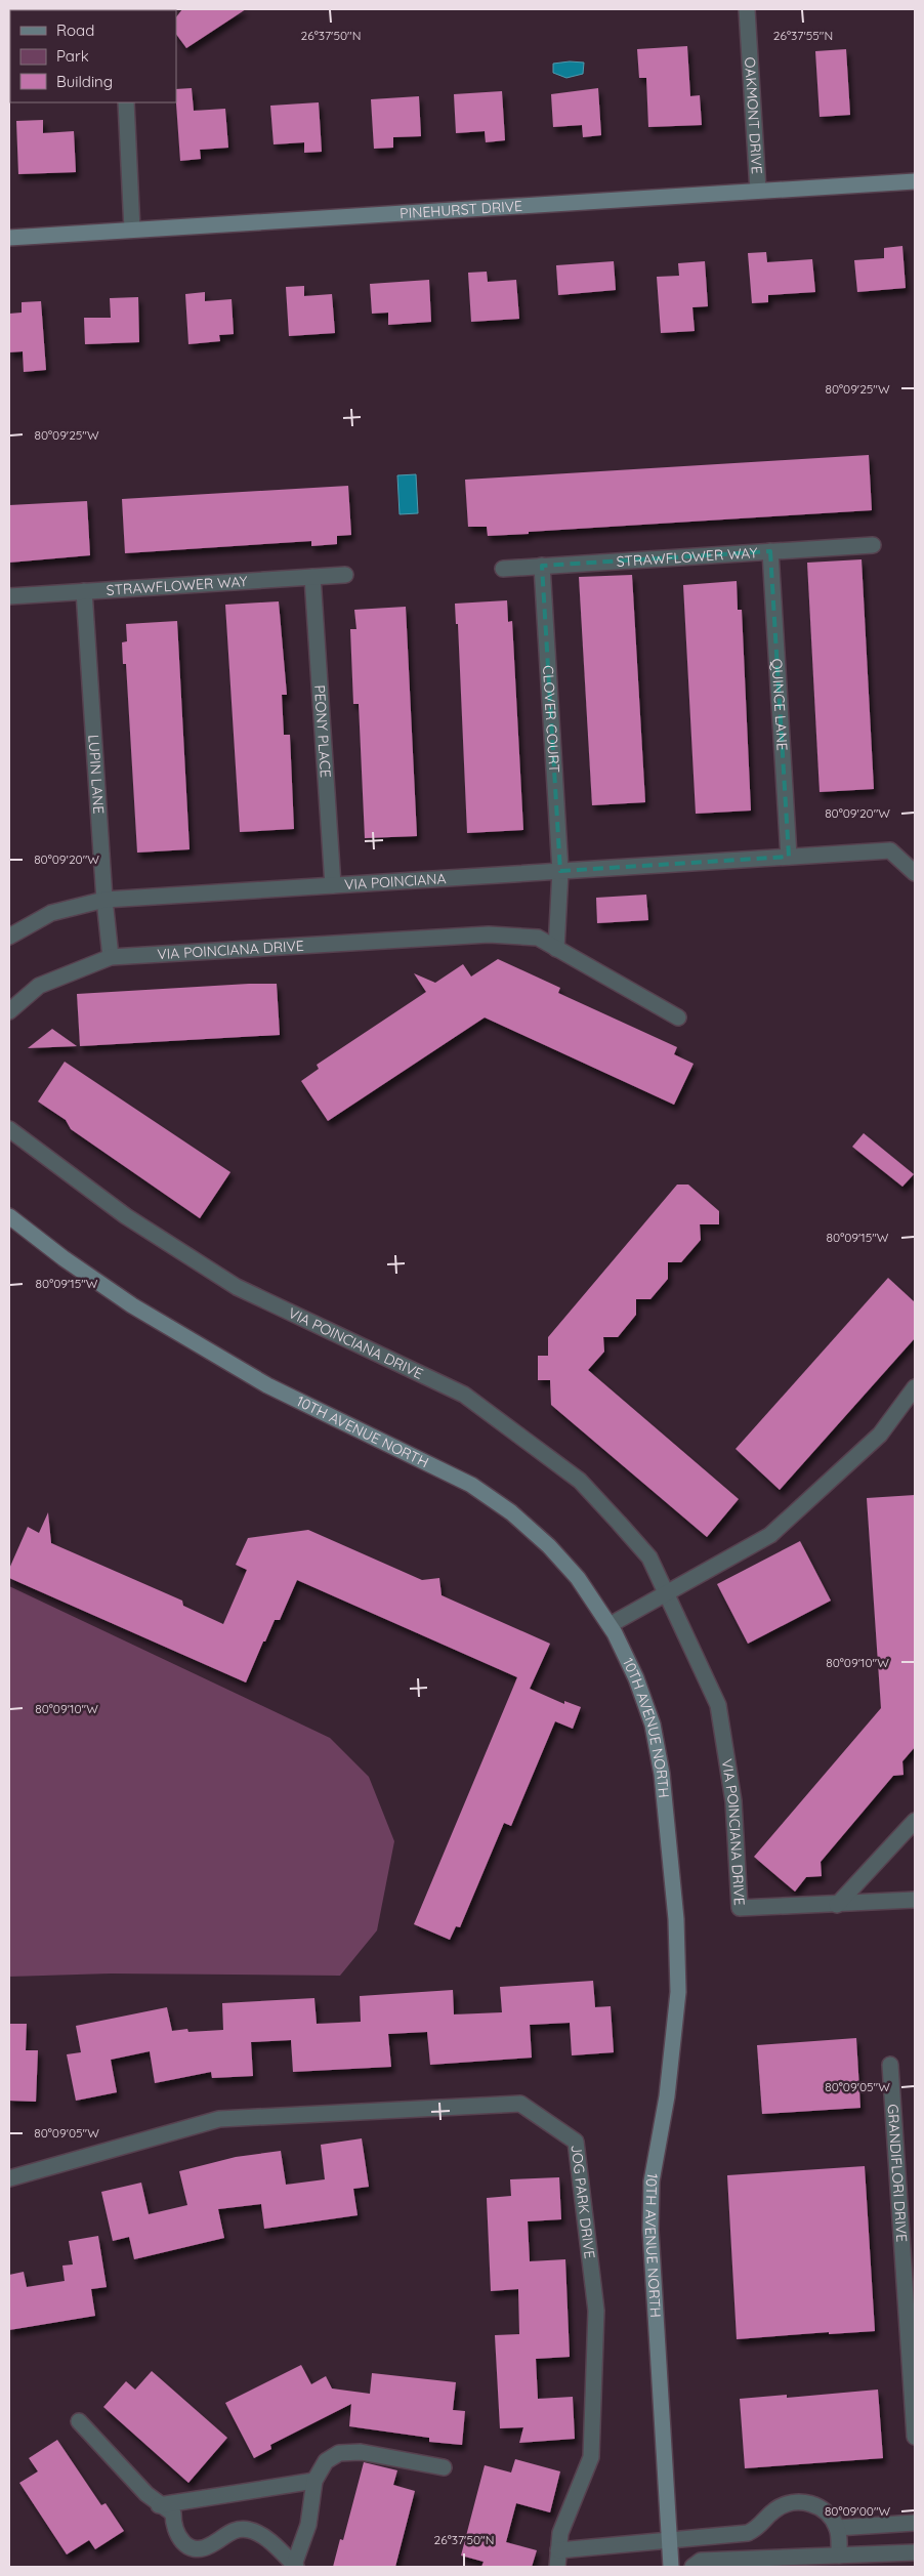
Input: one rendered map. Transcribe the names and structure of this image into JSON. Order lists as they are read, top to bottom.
{
  "streets": {
    "street": [
      "OAKMONT DRIVE",
      "PINEHURST DRIVE",
      "STRAWFLOWER WAY",
      "QUINCE LANE",
      "CLOVER COURT",
      "PEONY PLACE",
      "LUPIN LANE",
      "VIA POINCIANA",
      "VIA POINCIANA DRIVE",
      "10TH AVENUE NORTH",
      "GRANDIFLORI DRIVE",
      "JOG PARK DRIVE"
    ]
  },
  "crossings": [
    ["OAKMONT DRIVE", "PINEHURST DRIVE"],
    ["STRAWFLOWER WAY", "QUINCE LANE"],
    ["STRAWFLOWER WAY", "CLOVER COURT"],
    ["STRAWFLOWER WAY", "PEONY PLACE"],
    ["STRAWFLOWER WAY", "LUPIN LANE"],
    ["QUINCE LANE", "VIA POINCIANA"],
    ["CLOVER COURT", "VIA POINCIANA"],
    ["PEONY PLACE", "VIA POINCIANA"],
    ["LUPIN LANE", "VIA POINCIANA"],
    ["LUPIN LANE", "VIA POINCIANA DRIVE"]
  ],
  "legend": ["Road", "Park", "Building"],
  "coordinates": [
    "26°37'55\"N",
    "26°37'50\"N",
    "80°09'25\"W",
    "80°09'20\"W",
    "80°09'15\"W",
    "80°09'10\"W",
    "80°09'05\"W",
    "80°09'00\"W"
  ]
}
